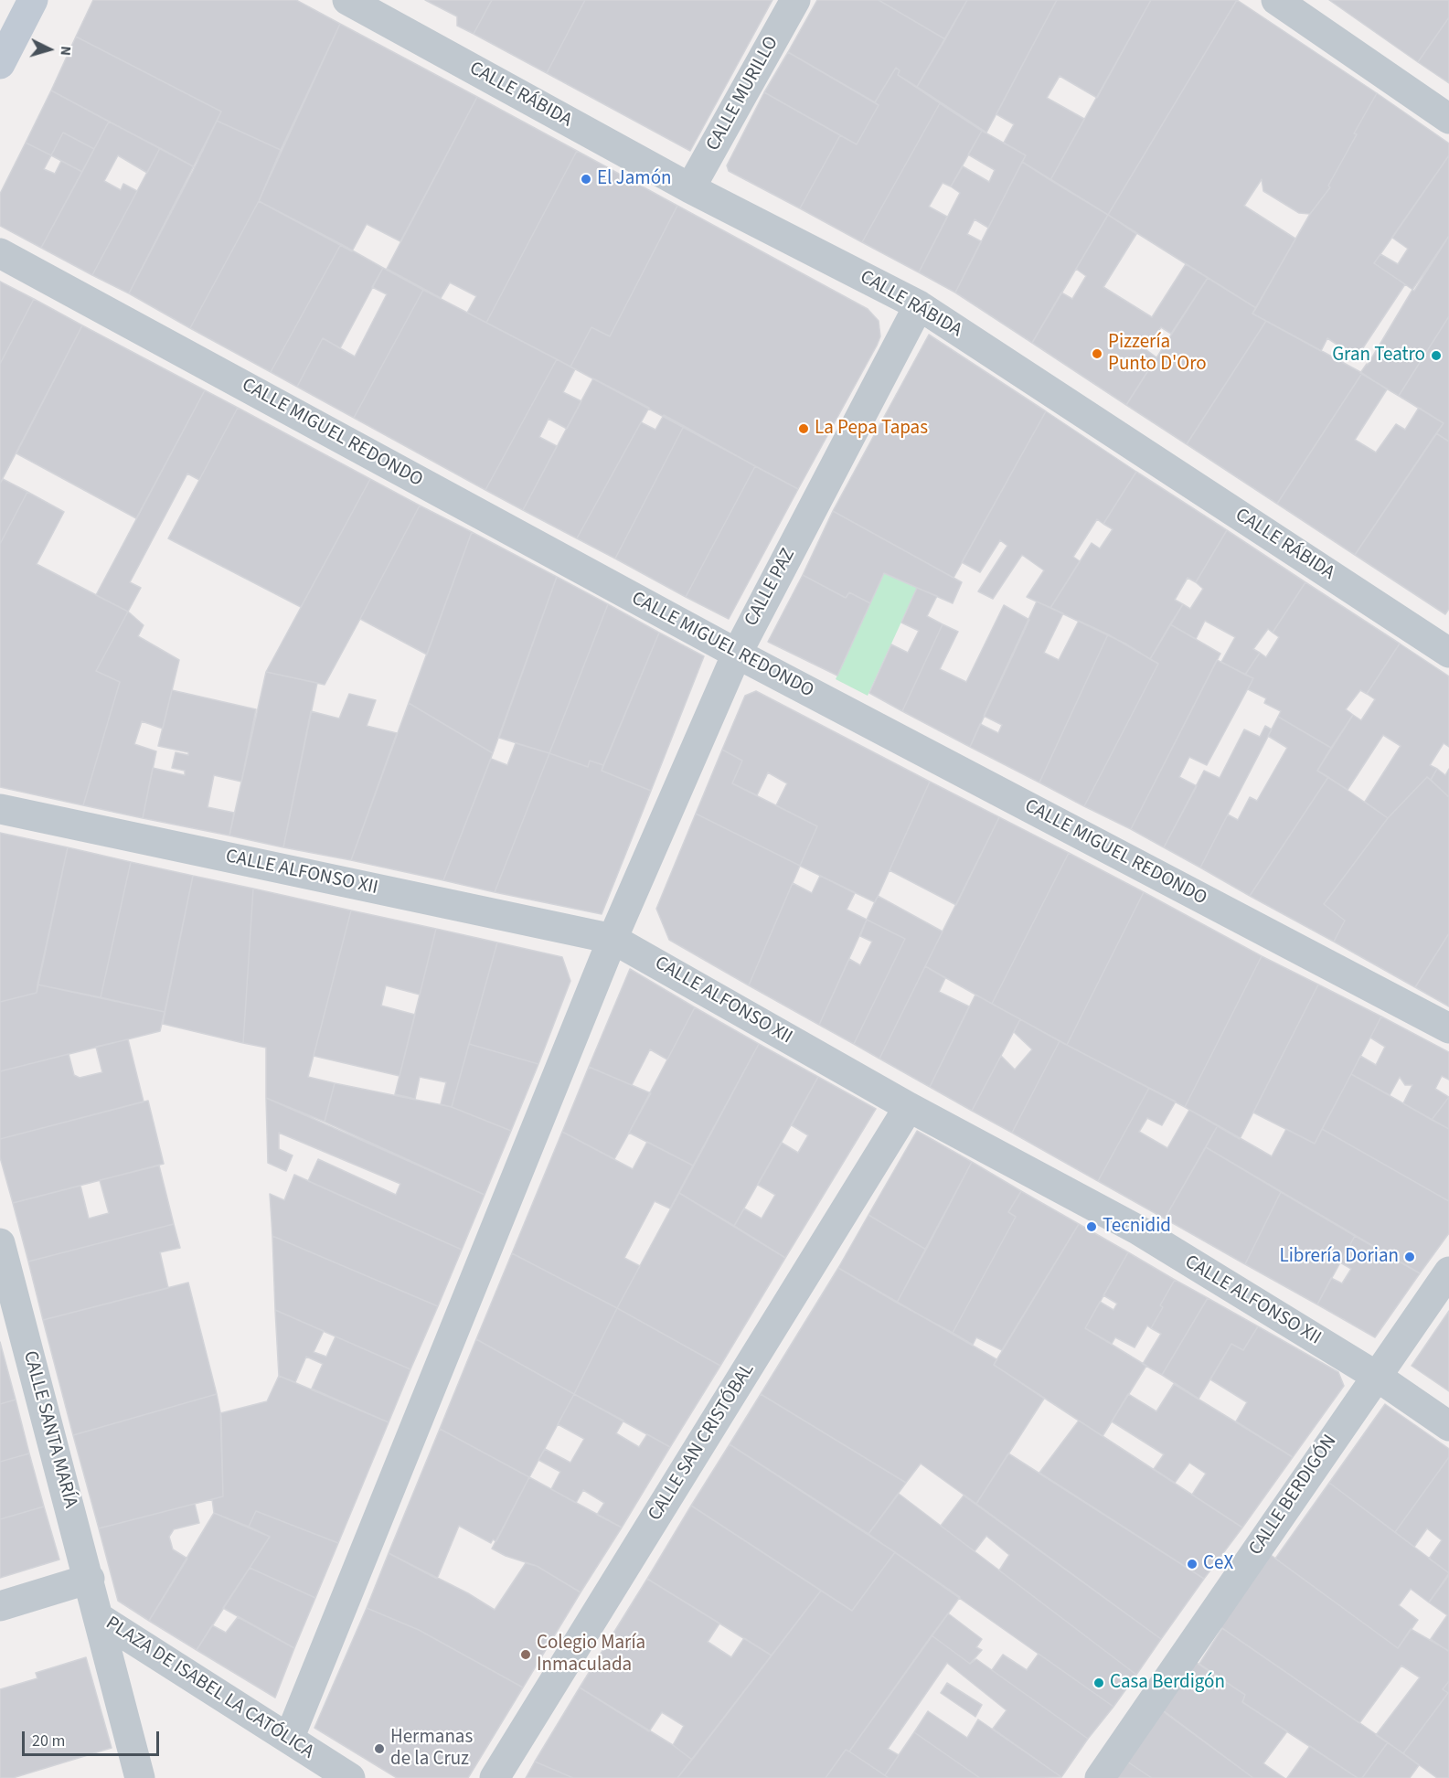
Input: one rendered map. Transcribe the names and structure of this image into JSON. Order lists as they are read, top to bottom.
{
  "streets": {
    "street": [
      "CALLE MURILLO",
      "CALLE RÁBIDA",
      "CALLE MIGUEL REDONDO",
      "CALLE PAZ",
      "CALLE ALFONSO XII",
      "CALLE SANTA MARÍA",
      "CALLE SAN CRISTÓBAL",
      "CALLE BERDIGÓN",
      "PLAZA DE ISABEL LA CATÓLICA"
    ]
  },
  "crossings": [
    ["CALLE MURILLO", "CALLE RÁBIDA"],
    ["CALLE RÁBIDA", "CALLE PAZ"],
    ["CALLE MIGUEL REDONDO", "CALLE PAZ"],
    ["CALLE PAZ", "CALLE ALFONSO XII"],
    ["CALLE PAZ", "PLAZA DE ISABEL LA CATÓLICA"],
    ["CALLE ALFONSO XII", "CALLE SAN CRISTÓBAL"],
    ["CALLE ALFONSO XII", "CALLE BERDIGÓN"],
    ["CALLE SANTA MARÍA", "PLAZA DE ISABEL LA CATÓLICA"]
  ],
  "places": [
    "El Jamón",
    "Pizzería Punto D'Oro",
    "Gran Teatro",
    "La Pepa Tapas",
    "Tecnidid",
    "Librería Dorian",
    "CeX",
    "Colegio María Inmaculada",
    "Casa Berdigón",
    "Hermanas de la Cruz"
  ],
  "scale_bar": "20 m",
  "north": "right"
}
